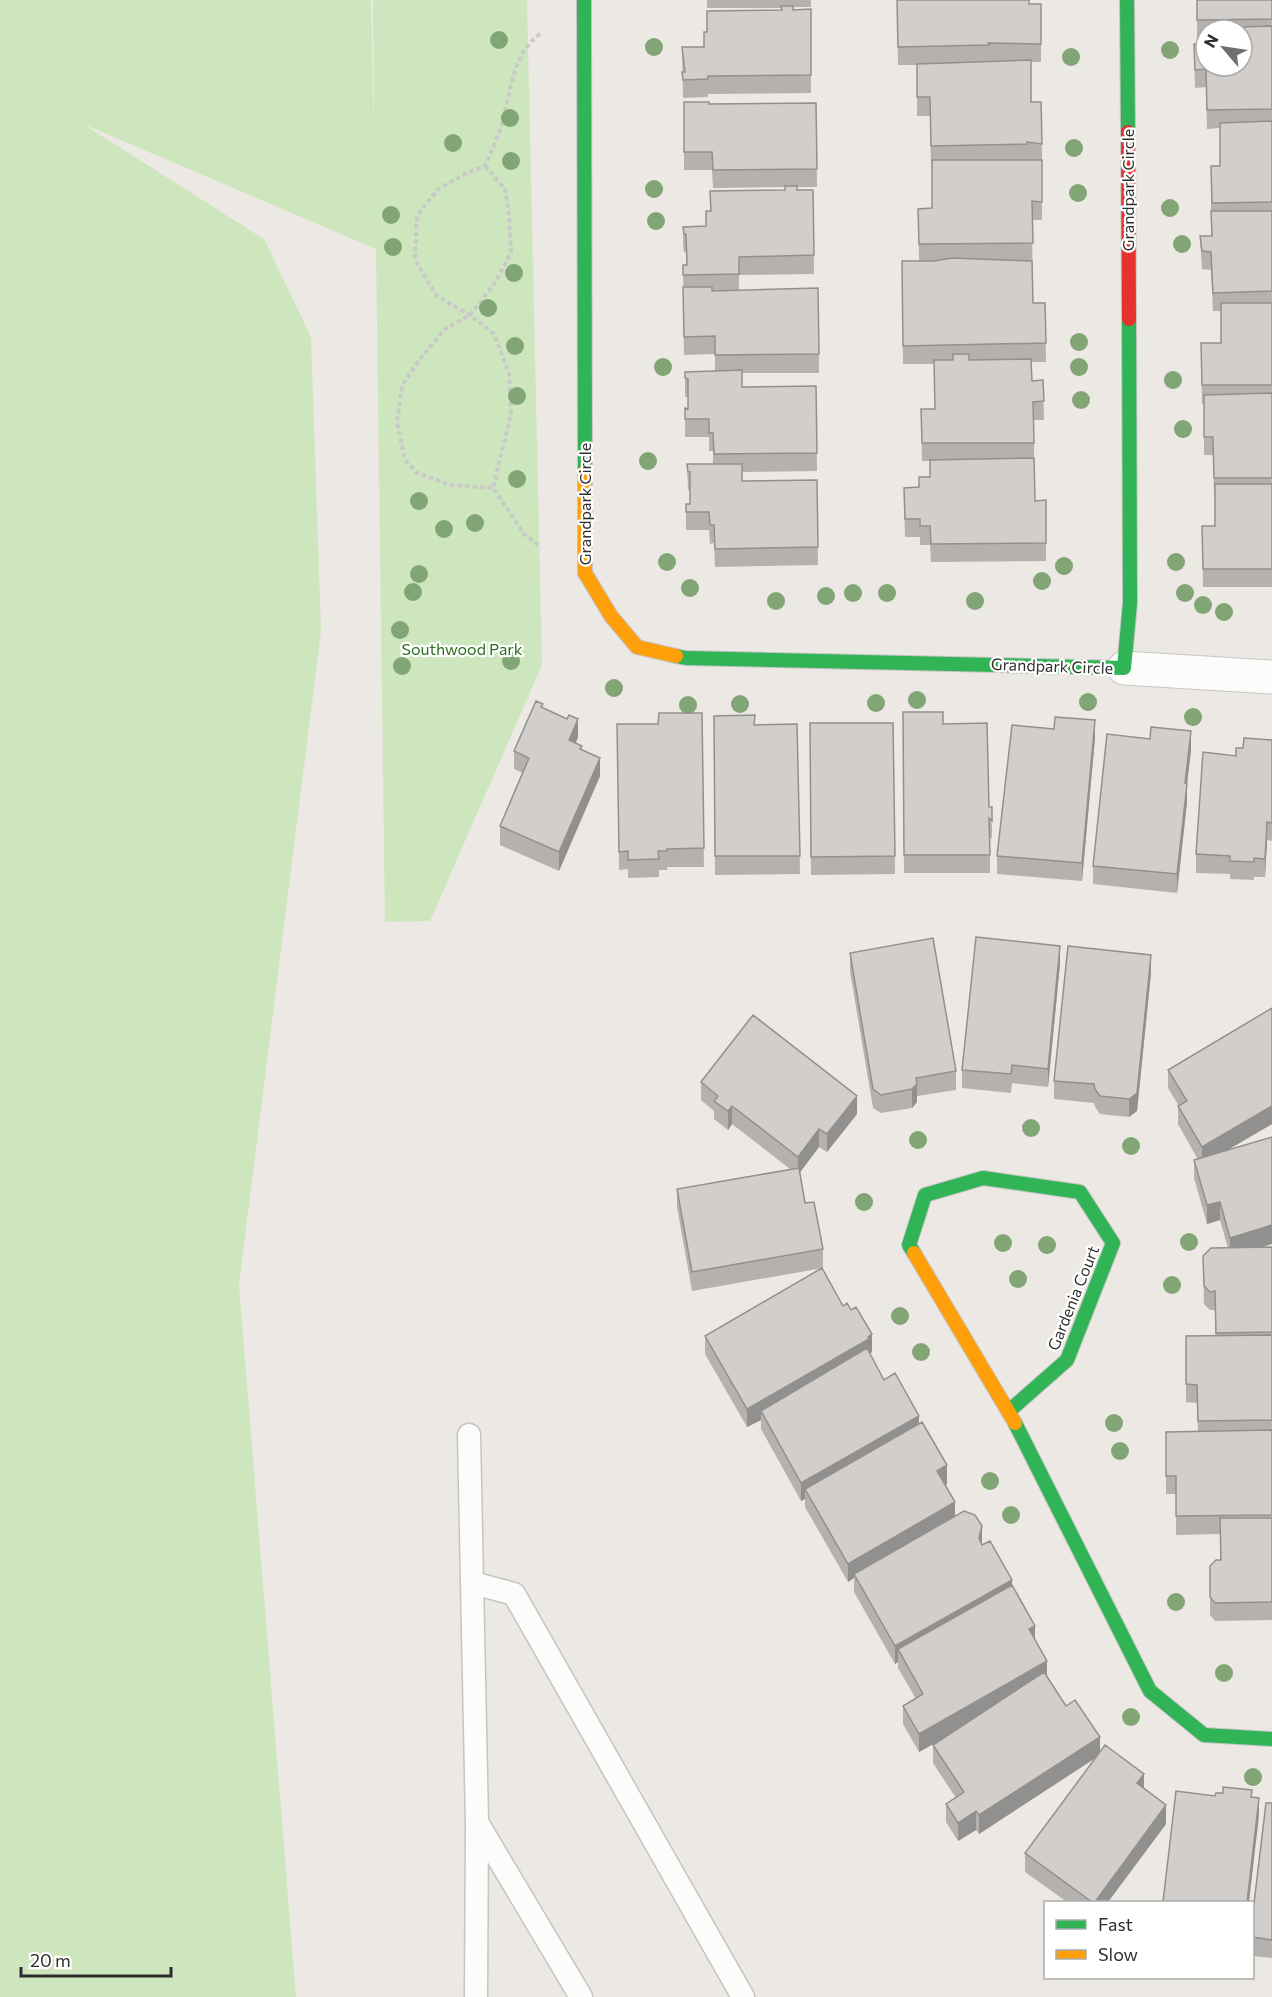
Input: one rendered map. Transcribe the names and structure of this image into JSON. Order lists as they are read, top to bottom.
{
  "streets": {
    "street": ["Grandpark Circle", "Gardenia Court"]
  },
  "parks": ["Southwood Park"],
  "legend": ["Fast", "Slow"],
  "scale_bar": "20 m",
  "north": "top left"
}
